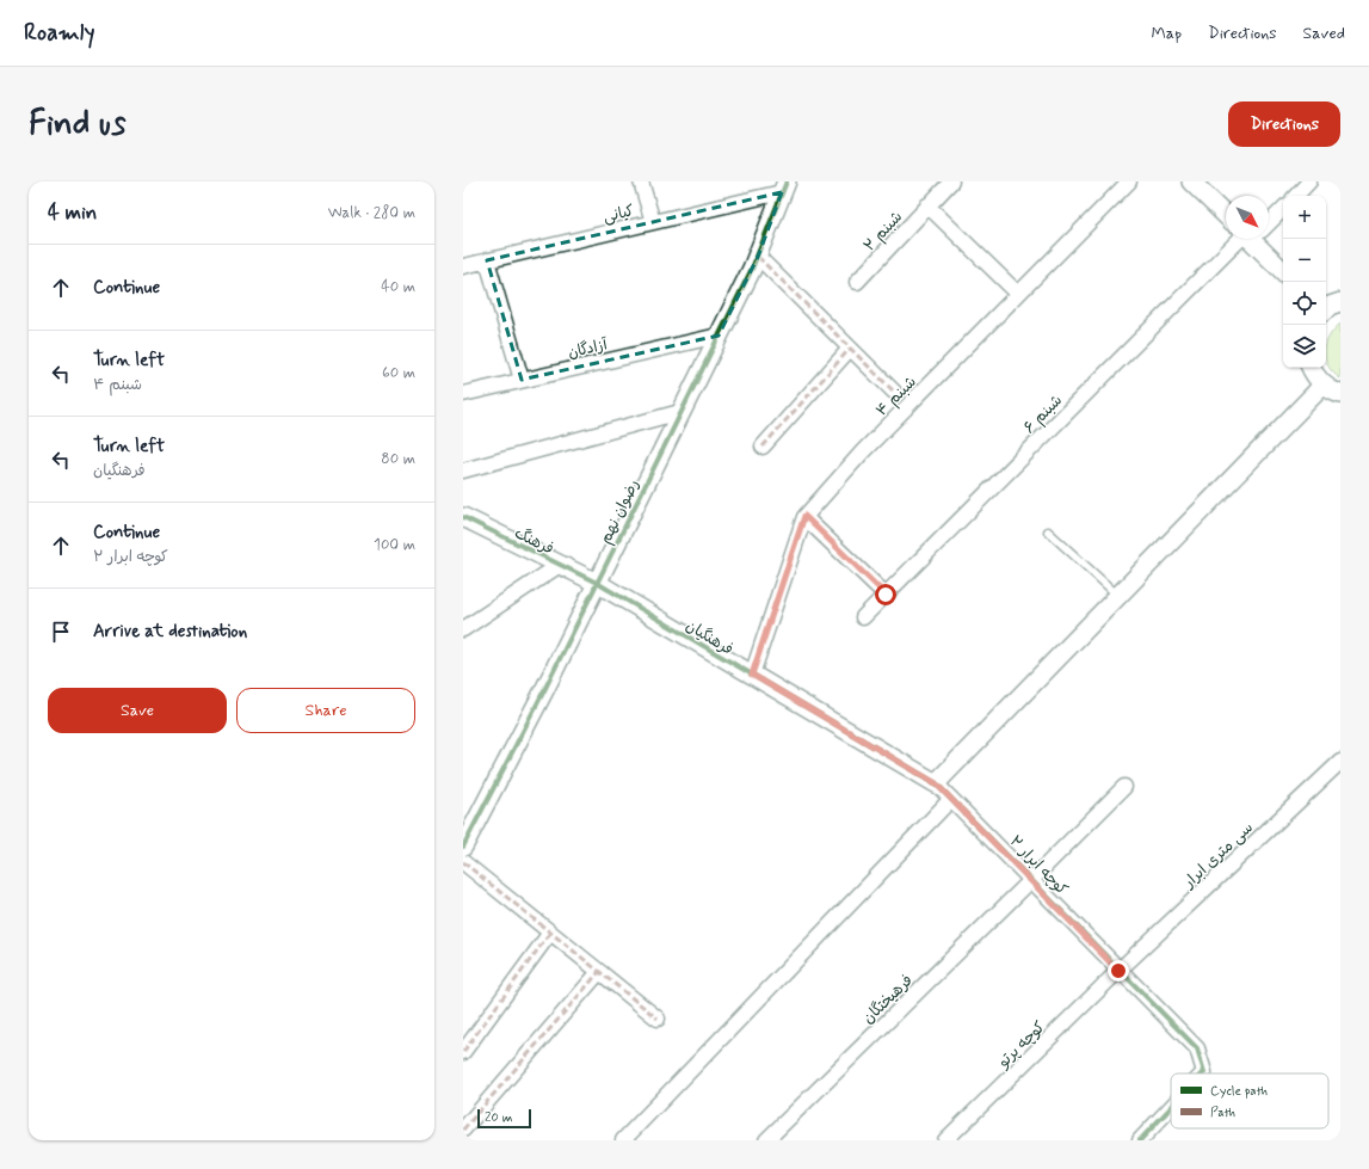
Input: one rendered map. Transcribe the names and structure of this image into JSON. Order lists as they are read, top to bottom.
{
  "streets": {
    "street": [
      "کیانی",
      "شبنم ۲",
      "آزادگان",
      "شبنم ۴",
      "شبنم ۶",
      "رضوان نهم",
      "فرهنگ",
      "فرهنگیان",
      "سی متری ابرار",
      "کوچه ابرار ۲",
      "فرهیختگان",
      "کوچه پرتو"
    ]
  },
  "crossings": [
    ["کیانی", "رضوان نهم"],
    ["آزادگان", "رضوان نهم"],
    ["شبنم ۴", "فرهنگیان"],
    ["رضوان نهم", "فرهنگ"],
    ["رضوان نهم", "فرهنگیان"],
    ["فرهنگ", "فرهنگیان"],
    ["فرهنگیان", "کوچه ابرار ۲"],
    ["سی متری ابرار", "کوچه ابرار ۲"],
    ["سی متری ابرار", "کوچه پرتو"],
    ["کوچه ابرار ۲", "فرهیختگان"],
    ["کوچه ابرار ۲", "کوچه پرتو"]
  ],
  "legend": ["Cycle path", "Path"],
  "scale_bar": "20 m",
  "north": "bottom right",
  "page": {
    "header": "Roamly",
    "nav": ["Map", "Directions", "Saved"],
    "buttons": [
      "Directions",
      ["Save", "Share"]
    ],
    "title": "Find us",
    "heading": ["4 min", "Walk · 280 m"],
    "map_buttons": ["+", "−"],
    "list": [
      ["Continue", "40 m"],
      ["Turn left", "شبنم ۴", "60 m"],
      ["Turn left", "فرهنگیان", "80 m"],
      ["Continue", "کوچه ابرار ۲", "100 m"],
      "Arrive at destination"
    ],
    "scale": "20 m"
  }
}
